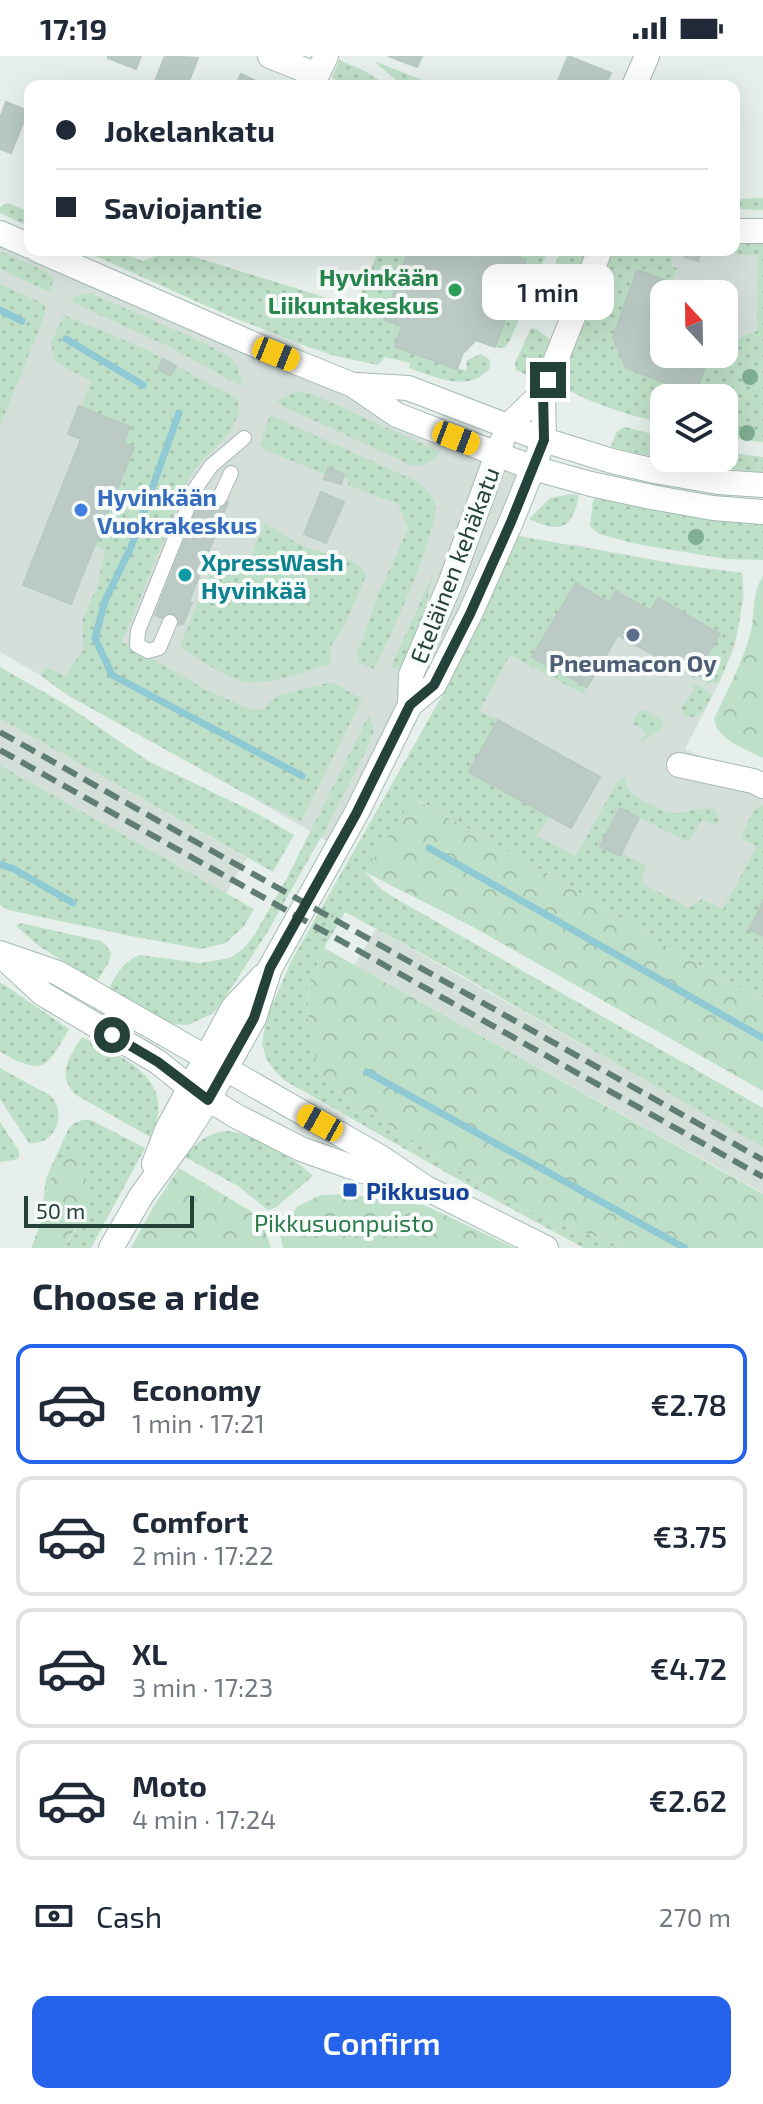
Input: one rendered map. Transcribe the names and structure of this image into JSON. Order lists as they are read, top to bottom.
{
  "streets": {
    "main road": ["Eteläinen kehäkatu"]
  },
  "parks": ["Pikkusuonpuisto"],
  "places": {
    "other": [
      "Hyvinkään Liikuntakeskus",
      "Hyvinkään Vuokrakeskus",
      "XpressWash Hyvinkää",
      "Pneumacon Oy"
    ],
    "transit": ["Pikkusuo"]
  },
  "scale_bar": "50 m",
  "north": "top",
  "page": {
    "status": "17:19",
    "banner": ["Jokelankatu", "Saviojantie"],
    "bubble": "1 min",
    "scale": "50 m",
    "heading": "Choose a ride",
    "list": [
      {
        "name": "Economy",
        "note": "1 min · 17:21",
        "value": "€2.78"
      },
      {
        "name": "Comfort",
        "note": "2 min · 17:22",
        "value": "€3.75"
      },
      {
        "name": "XL",
        "note": "3 min · 17:23",
        "value": "€4.72"
      },
      {
        "name": "Moto",
        "note": "4 min · 17:24",
        "value": "€2.62"
      }
    ],
    "pay": ["Cash", "270 m"],
    "buttons": "Confirm"
  }
}
